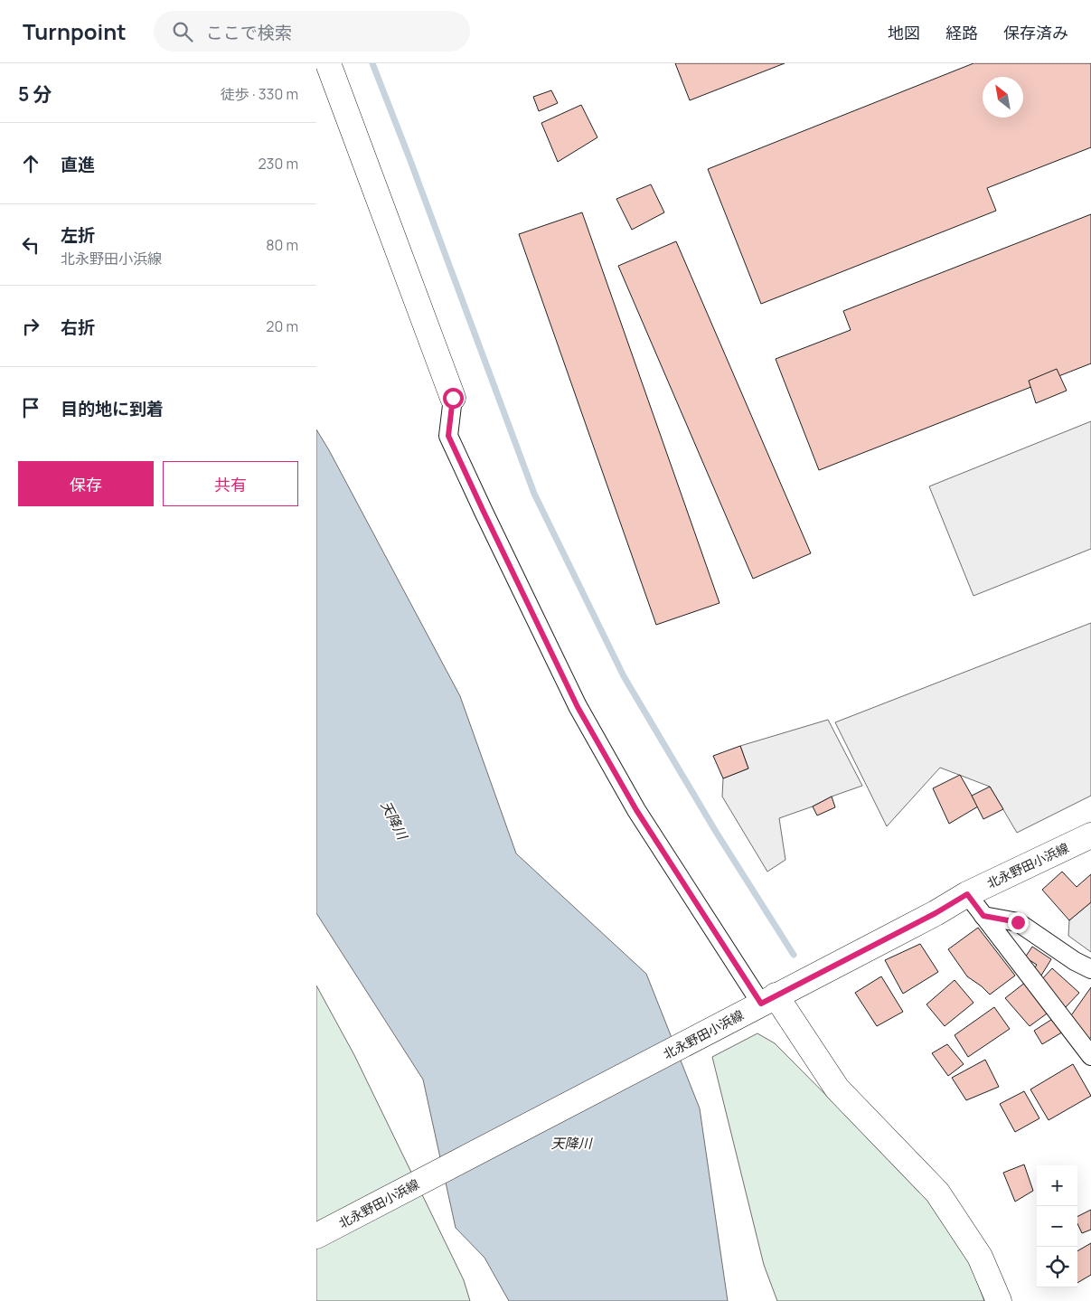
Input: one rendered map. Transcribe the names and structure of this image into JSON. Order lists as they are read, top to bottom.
{
  "streets": {
    "main road": ["北永野田小浜線"]
  },
  "water": ["天降川"],
  "north": "top left",
  "page": {
    "header": "Turnpoint",
    "search": "ここで検索",
    "nav": ["地図", "経路", "保存済み"],
    "heading": ["5 分", "徒歩 · 330 m"],
    "list": [
      ["直進", "230 m"],
      ["左折", "北永野田小浜線", "80 m"],
      ["右折", "20 m"],
      "目的地に到着"
    ],
    "buttons": ["保存", "共有"],
    "map_buttons": ["+", "−"]
  }
}
